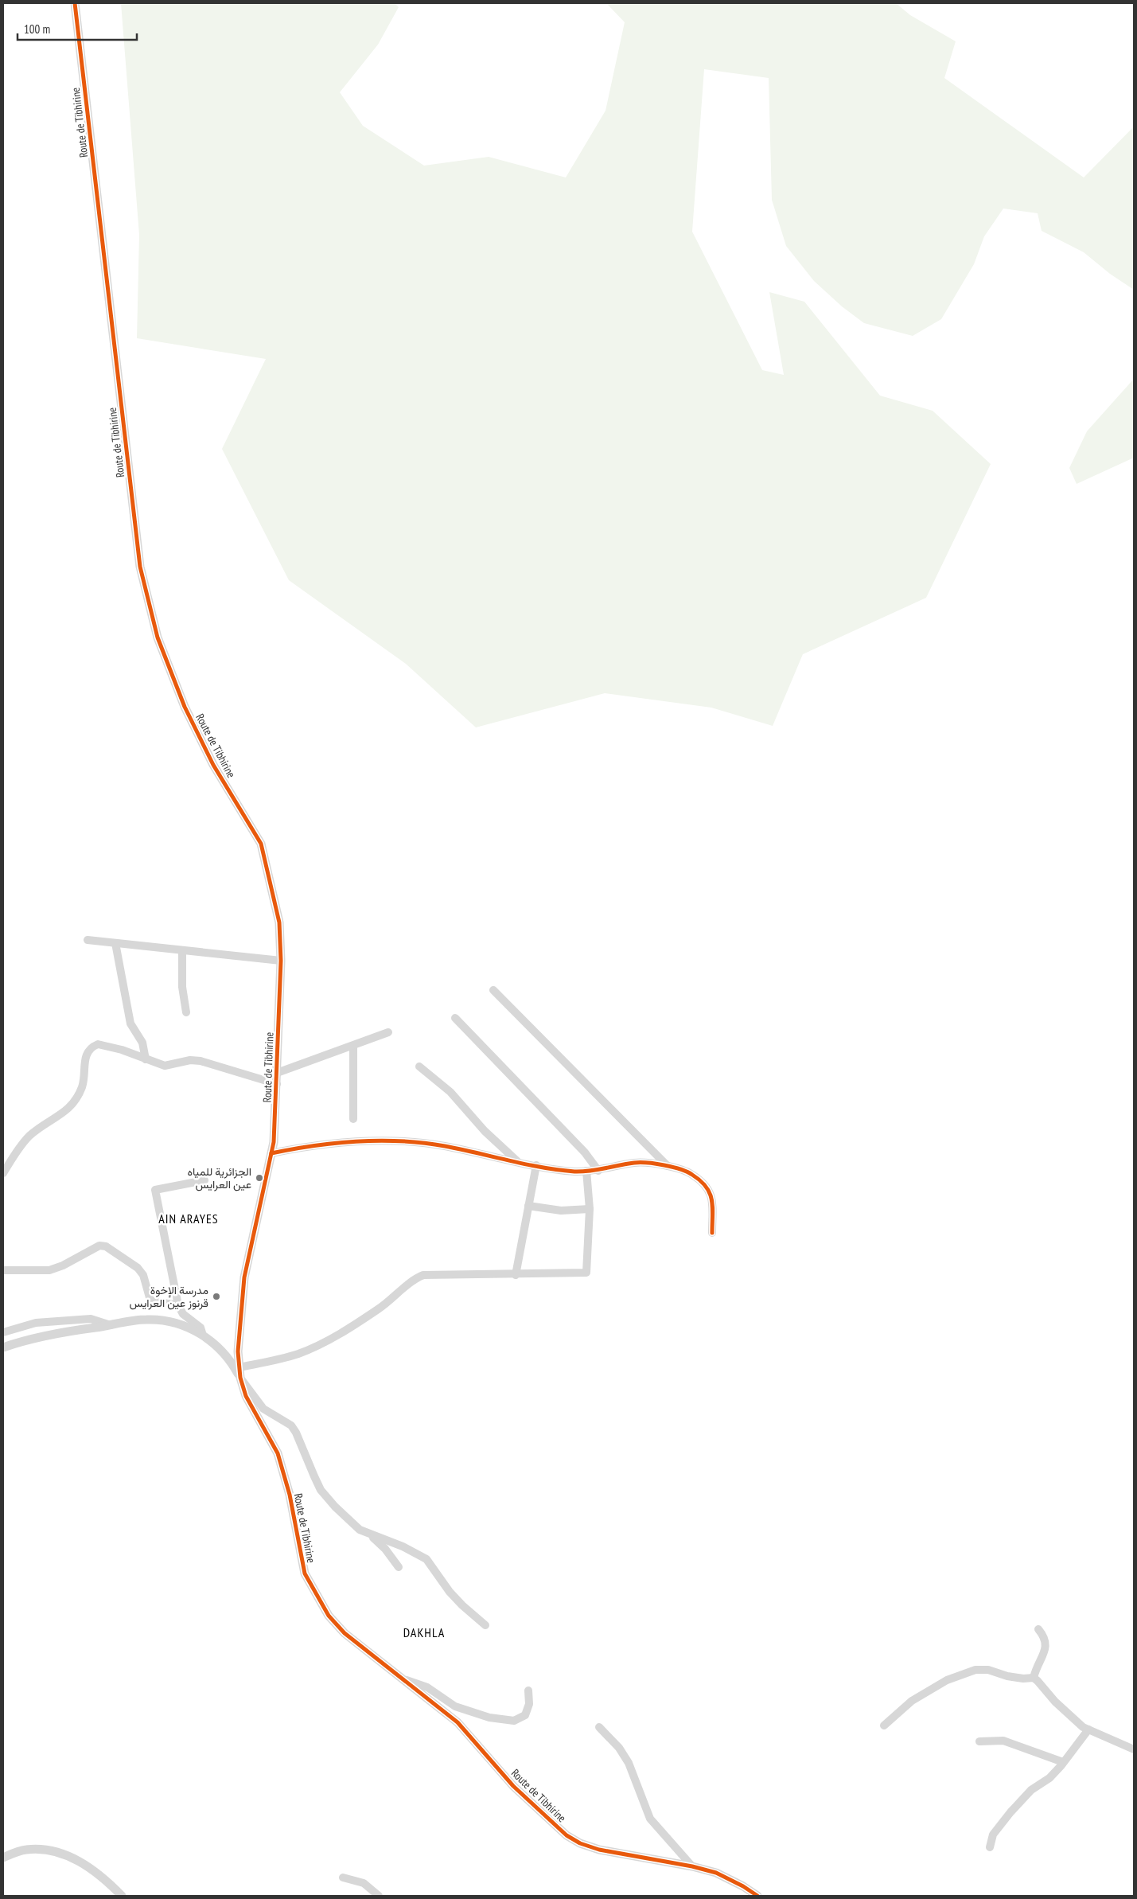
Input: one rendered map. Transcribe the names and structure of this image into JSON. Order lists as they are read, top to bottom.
{
  "streets": {
    "street": ["Route de Tibhirine"]
  },
  "districts": ["AIN ARAYES", "DAKHLA"],
  "places": ["الجزائرية للمياه عين العرايس", "مدرسة الإخوة قرنوز عين العرايس"],
  "scale_bar": "100 m"
}
